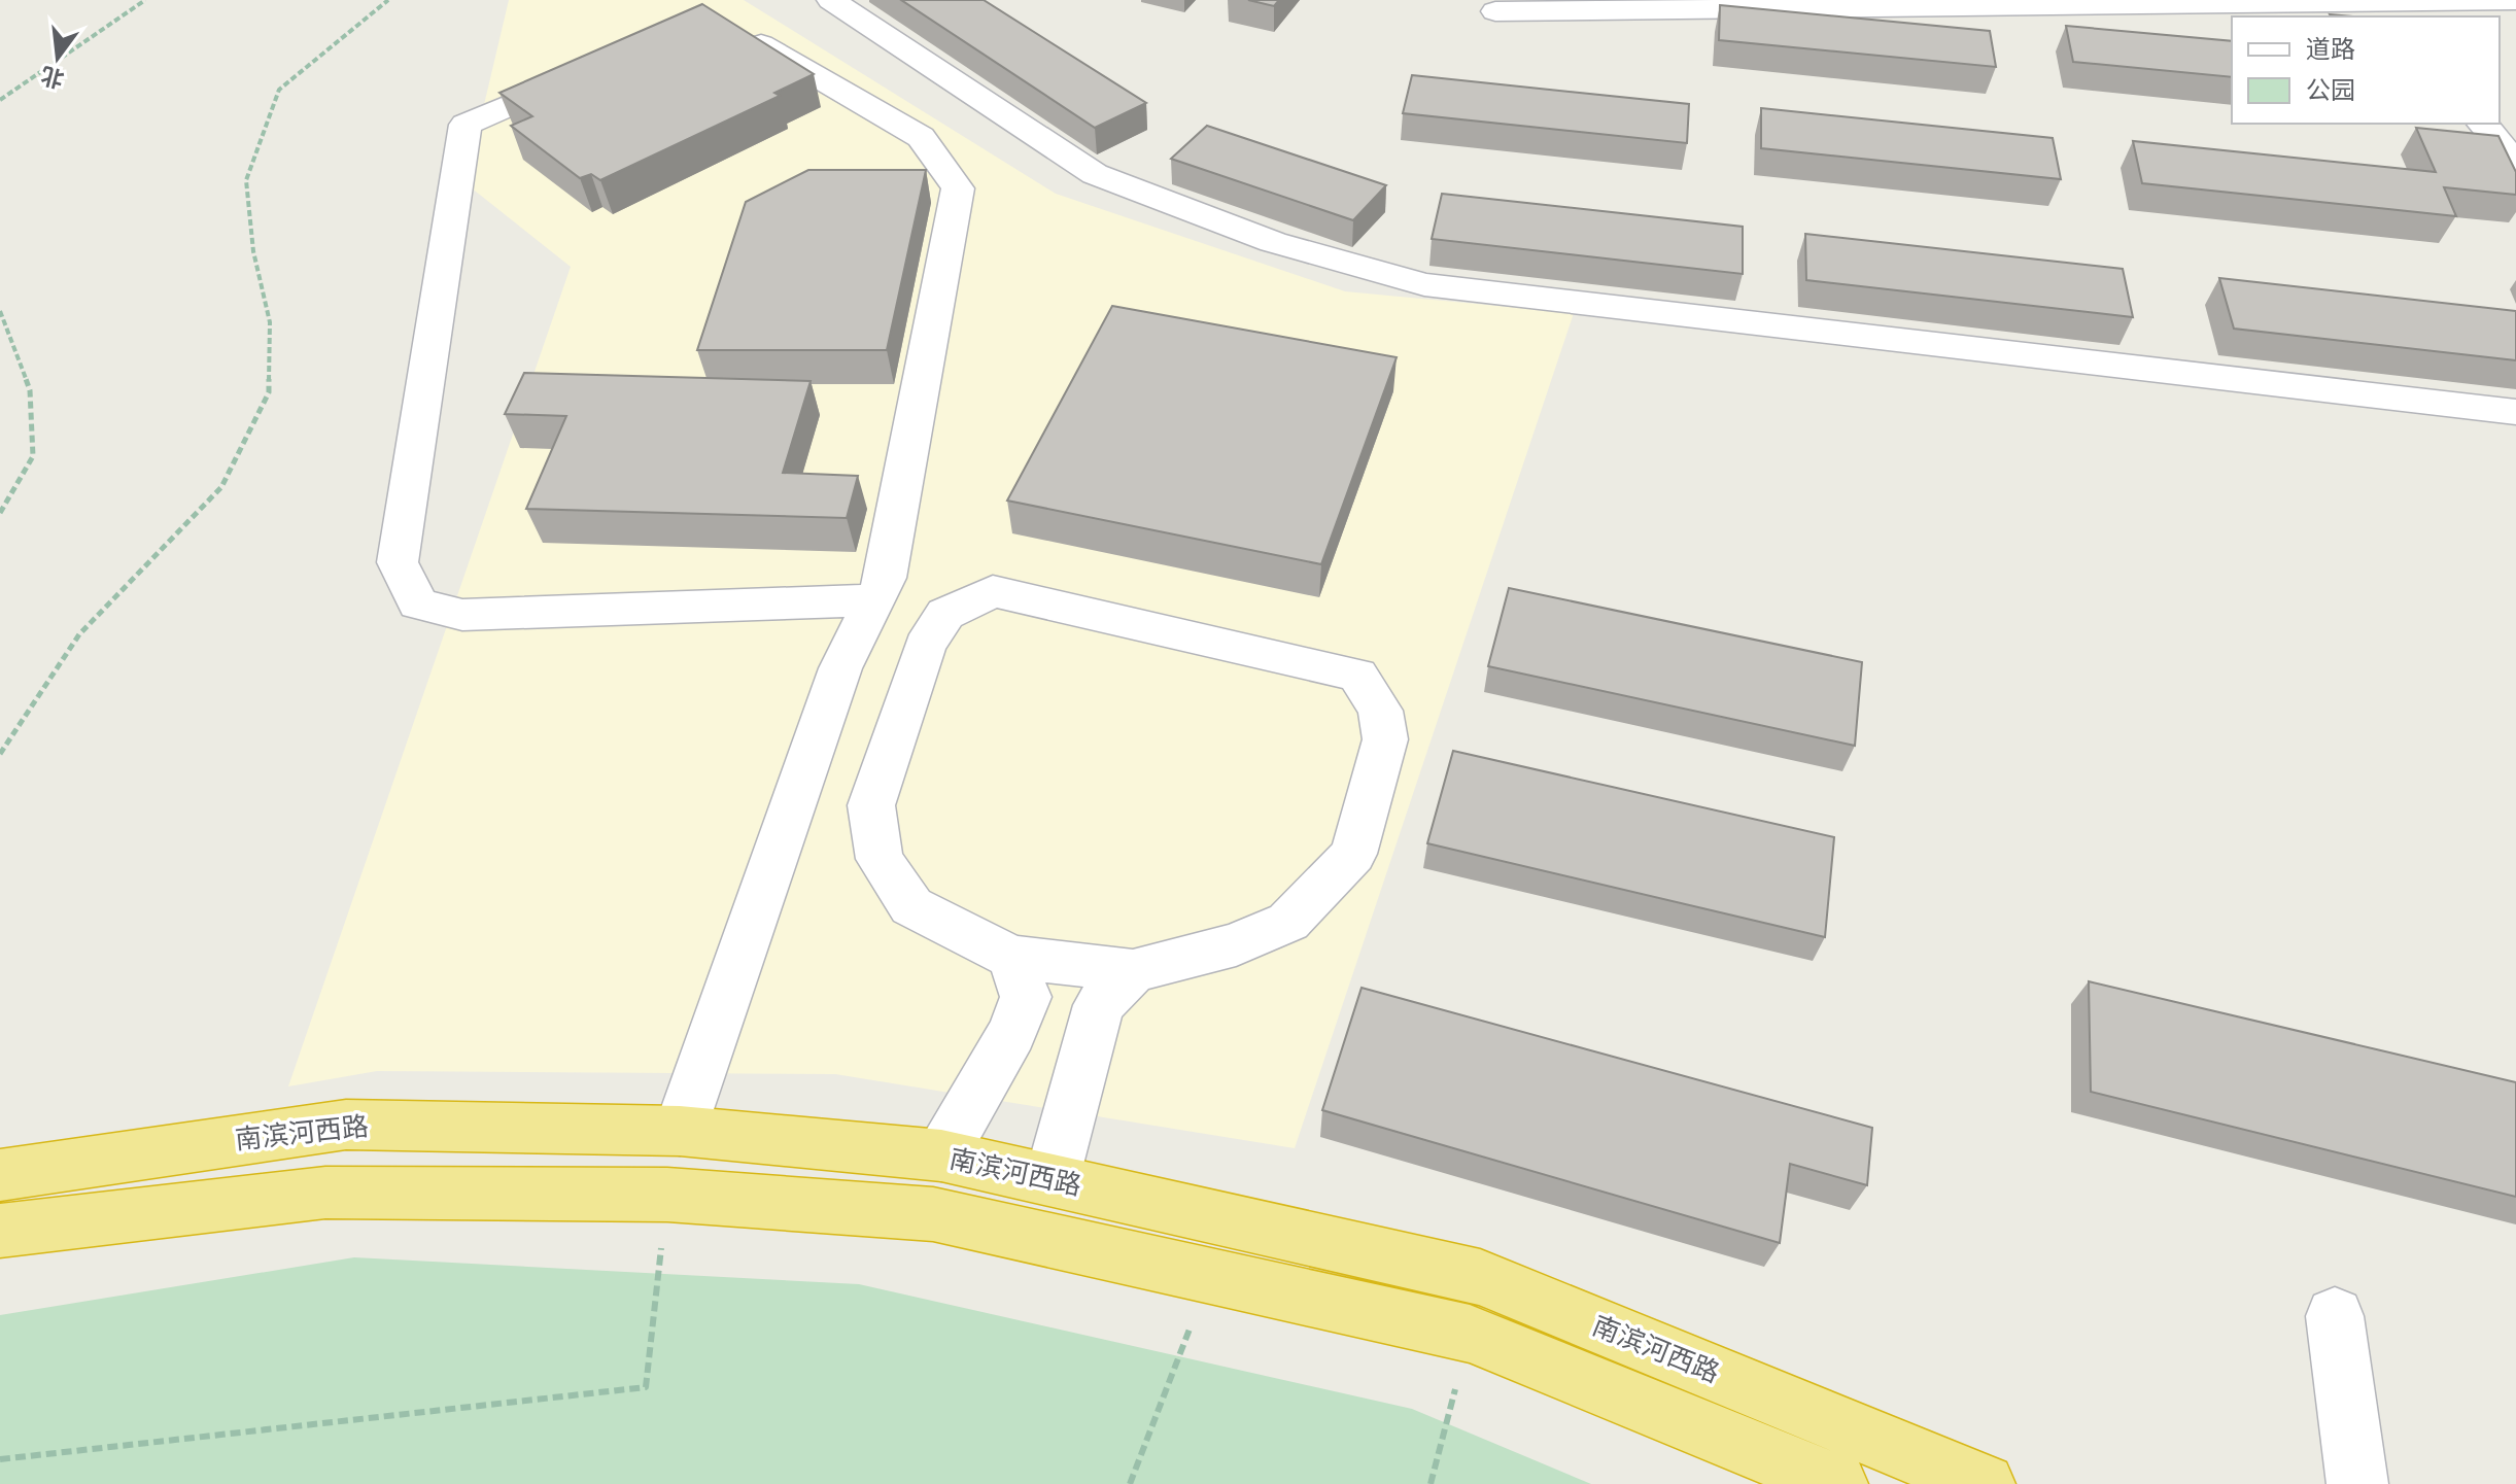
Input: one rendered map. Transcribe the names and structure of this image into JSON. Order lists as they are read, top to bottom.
{
  "streets": {
    "highway": ["南滨河西路"]
  },
  "legend": ["道路", "公园"],
  "north": "bottom"
}
